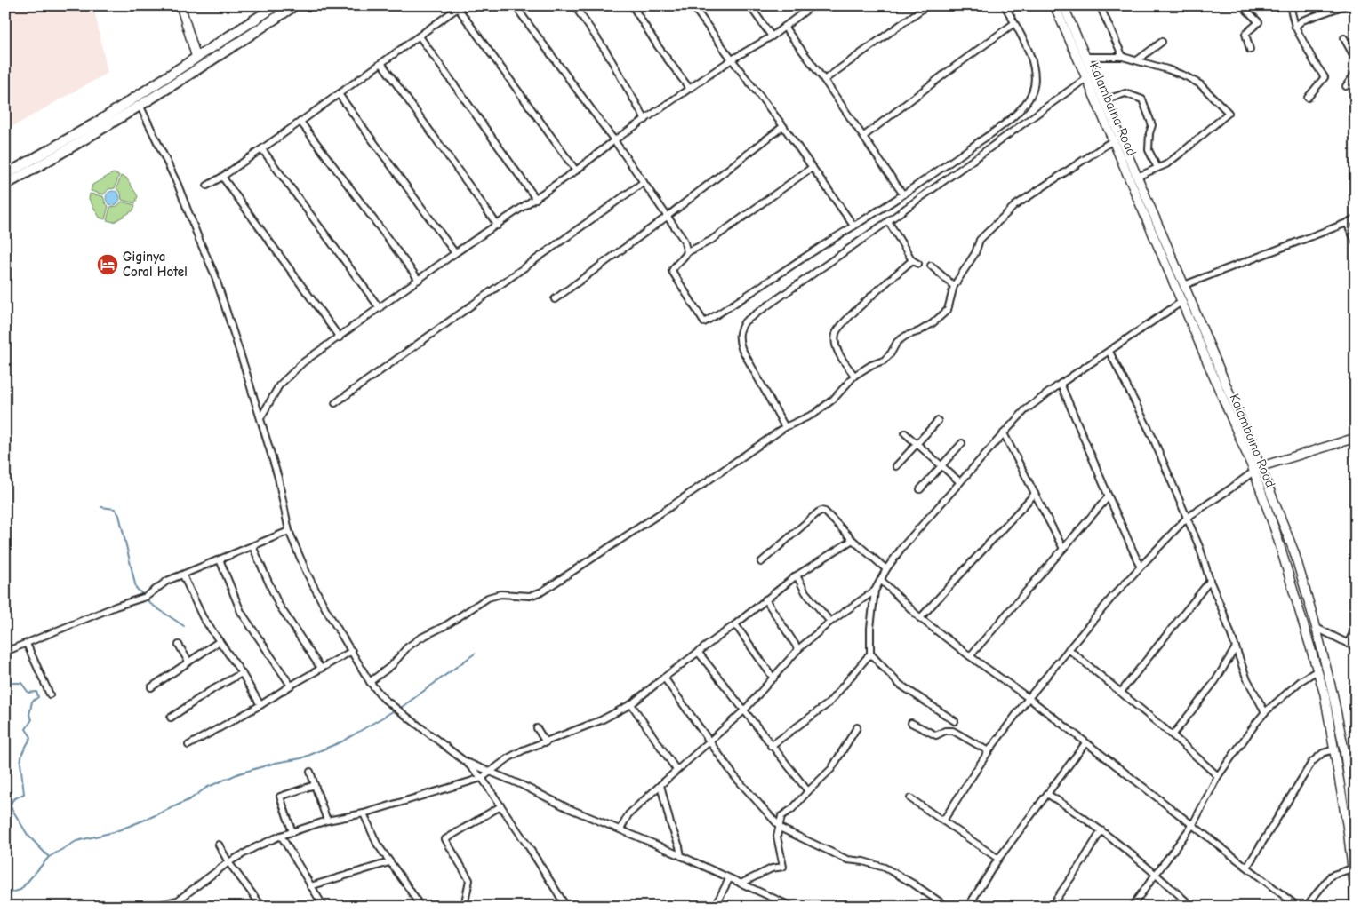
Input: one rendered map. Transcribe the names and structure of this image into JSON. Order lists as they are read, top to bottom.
{
  "streets": {
    "main road": ["Kalambaina Road"]
  },
  "places": {
    "hotel": ["Giginya Coral Hotel"]
  }
}
